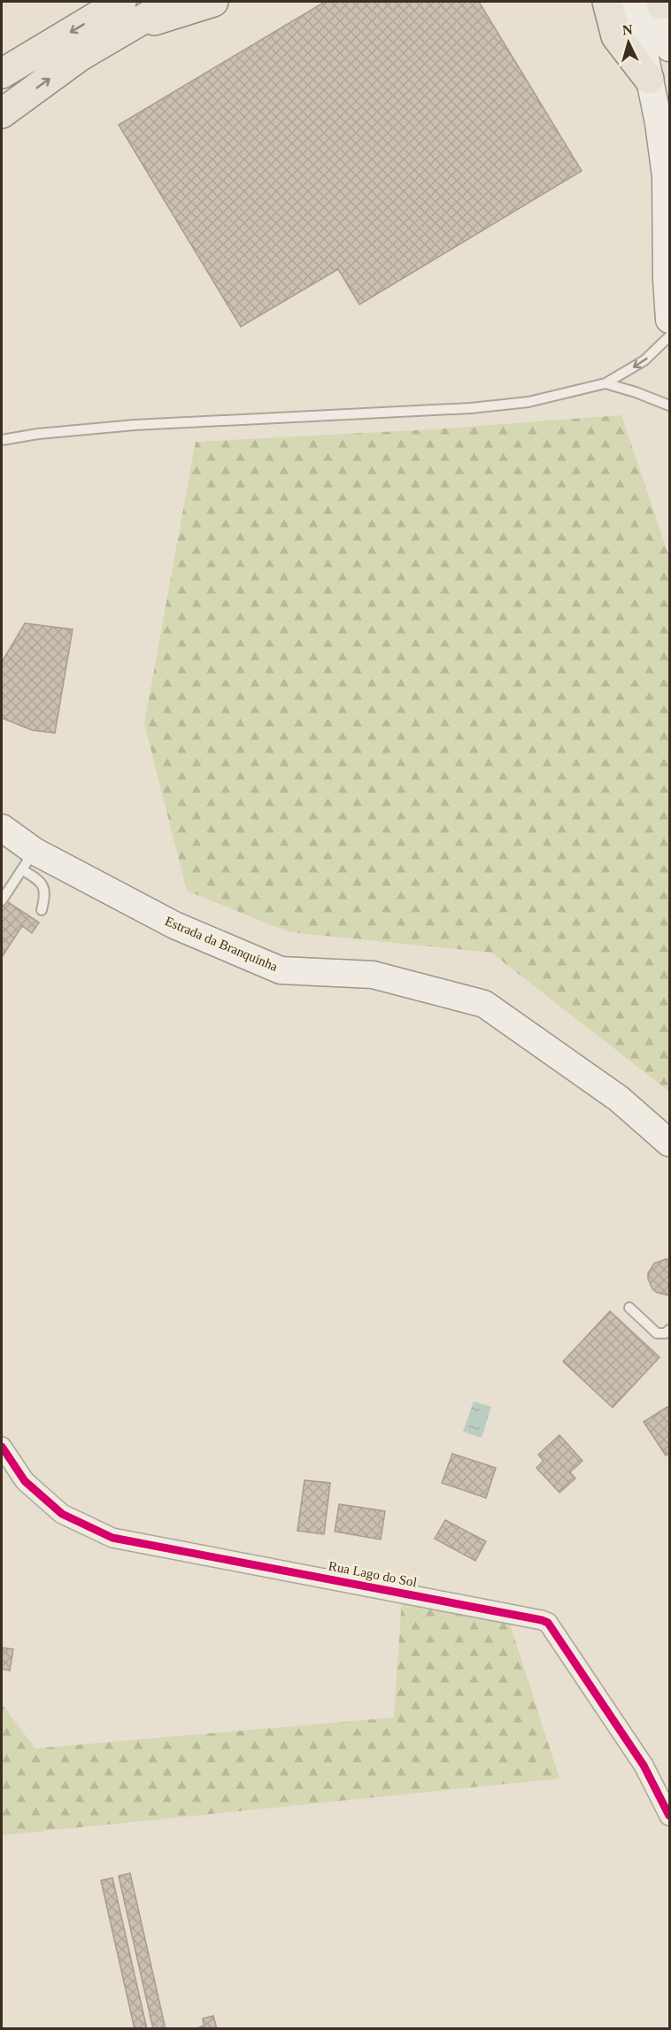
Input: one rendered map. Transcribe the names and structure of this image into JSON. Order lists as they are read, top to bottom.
{
  "streets": {
    "main road": ["Estrada da Branquinha"],
    "street": ["Rua Lago do Sol"]
  },
  "north": "top"
}
